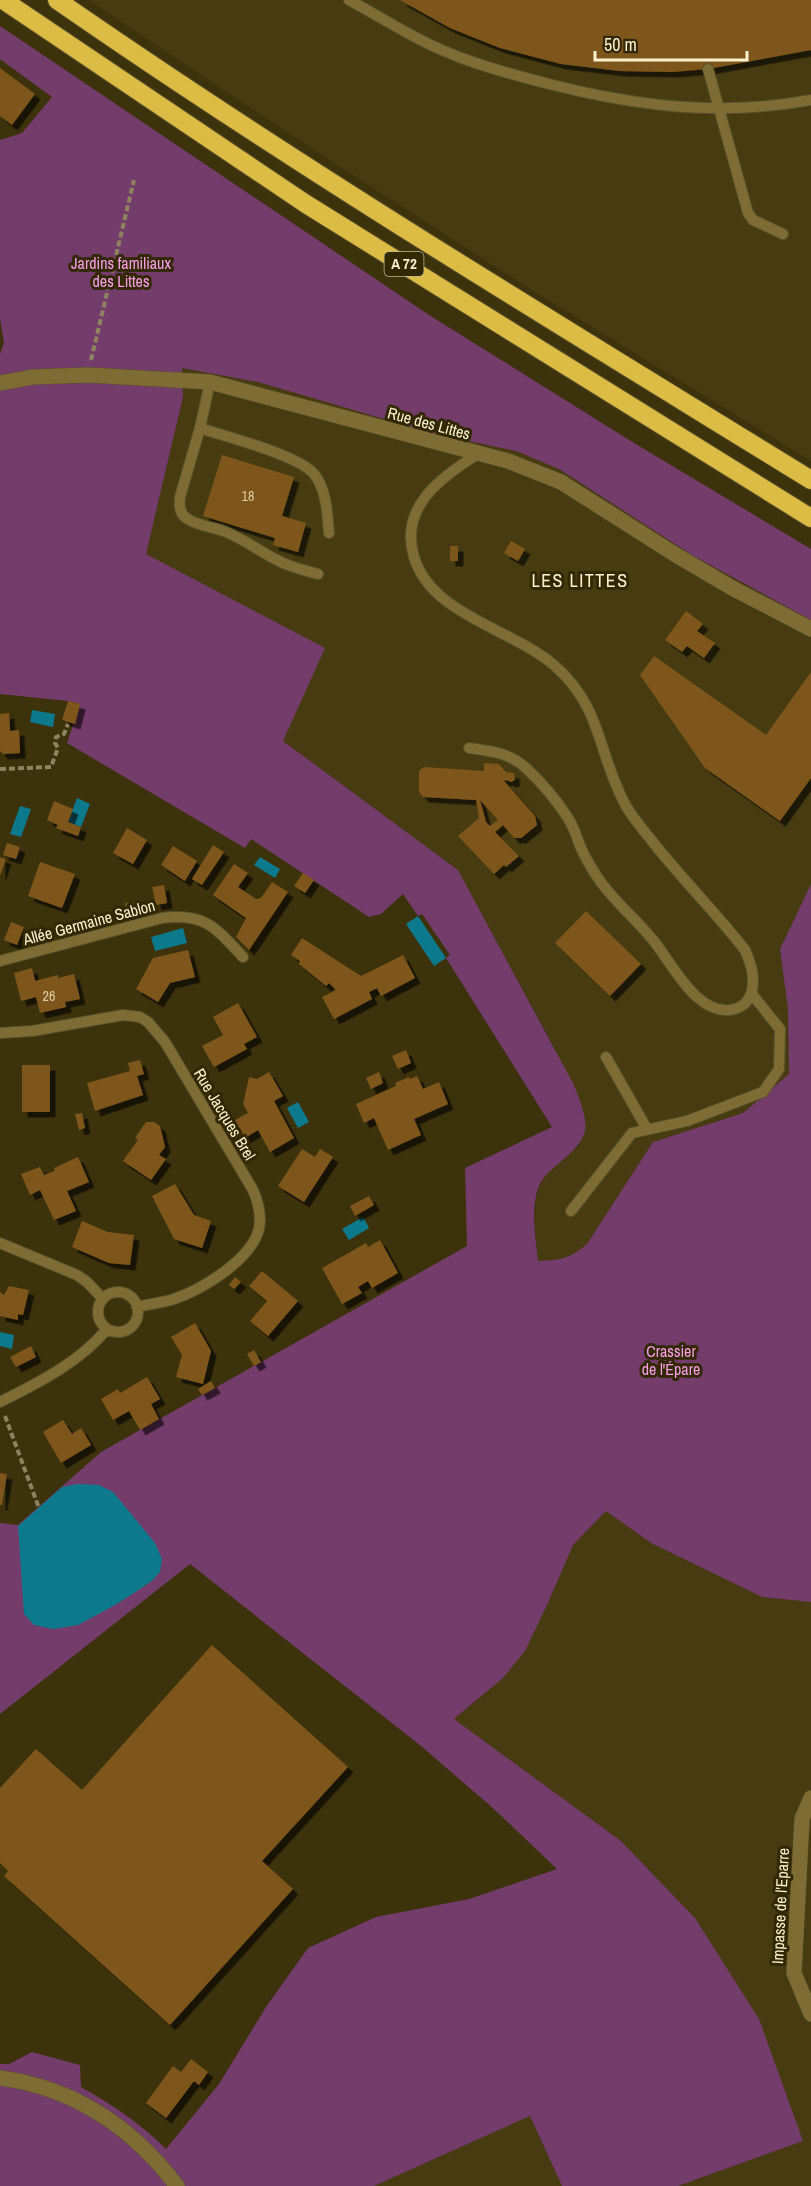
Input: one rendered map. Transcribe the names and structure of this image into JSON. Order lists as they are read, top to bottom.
{
  "streets": {
    "highway": ["A 72"],
    "street": ["Rue des Littes", "Impasse de l'Eparre"],
    "lane": ["Allée Germaine Sablon", "Rue Jacques Brel"]
  },
  "districts": ["LES LITTES"],
  "parks": ["Jardins familiaux des Littes", "Crassier de l'Épare"],
  "house_numbers": ["18", "26"],
  "scale_bar": "50 m"
}
